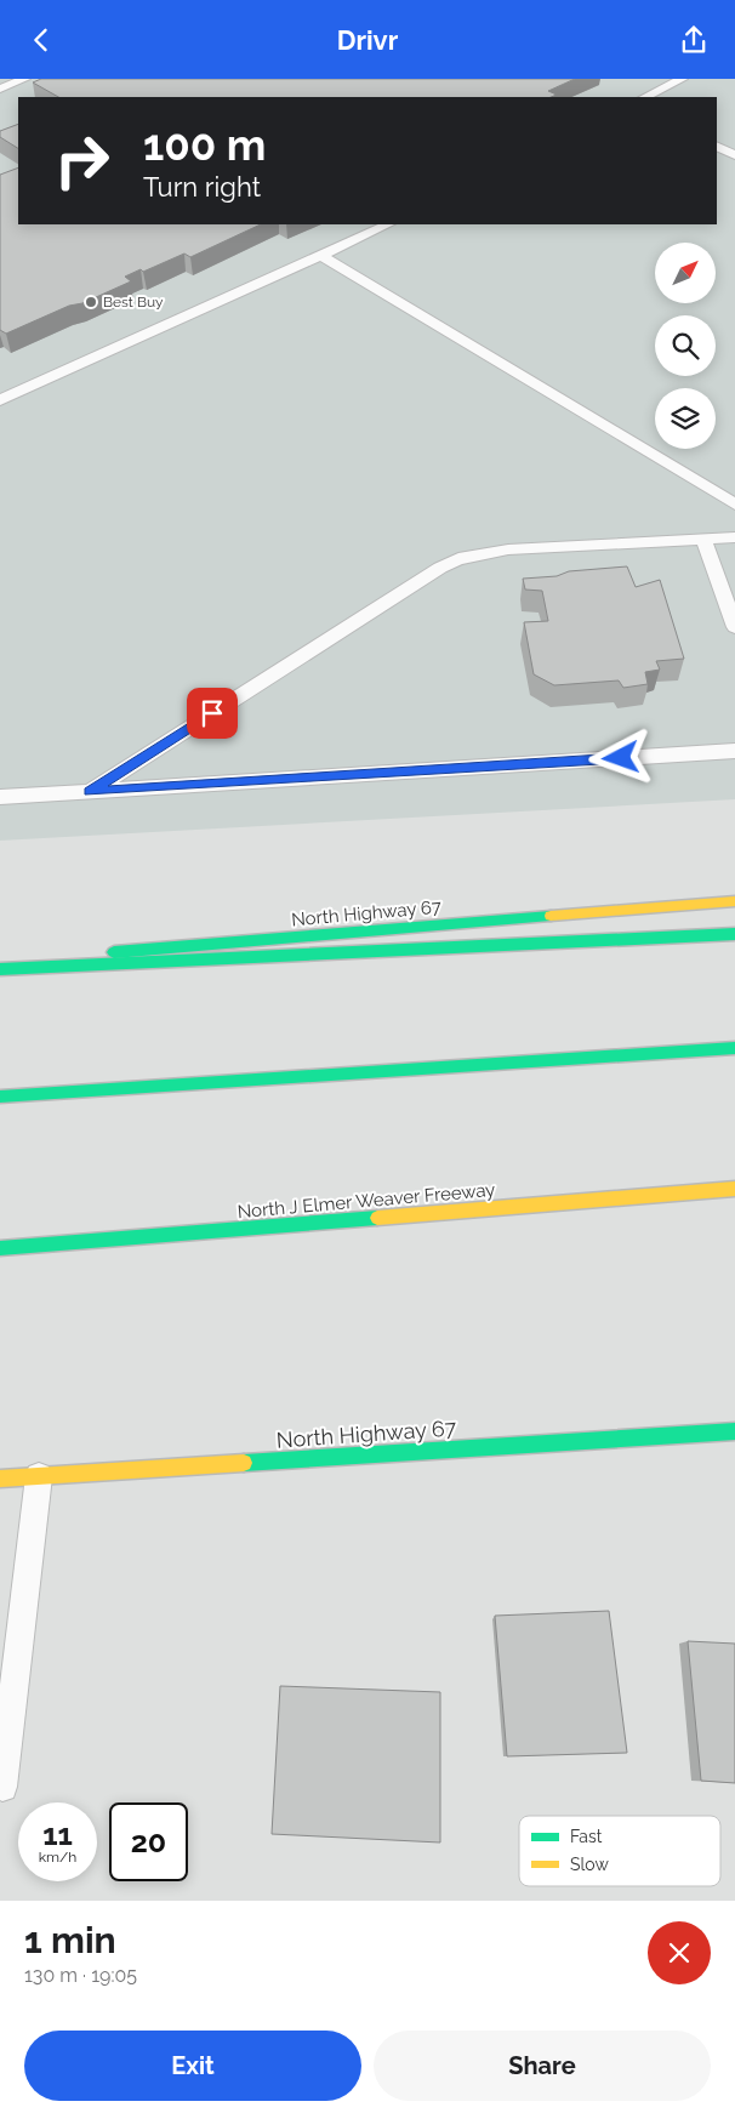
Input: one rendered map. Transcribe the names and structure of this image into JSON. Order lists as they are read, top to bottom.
{
  "streets": {
    "main road": ["North Highway 67", "North J Elmer Weaver Freeway"]
  },
  "places": ["Best Buy"],
  "legend": ["Fast", "Slow"],
  "north": "top right",
  "page": {
    "header": "Drivr",
    "turn": ["100 m", "Turn right"],
    "speed": "11 km/h",
    "limit": "20",
    "heading": ["1 min", "130 m · 19:05"],
    "buttons": ["Exit", "Share"]
  }
}
